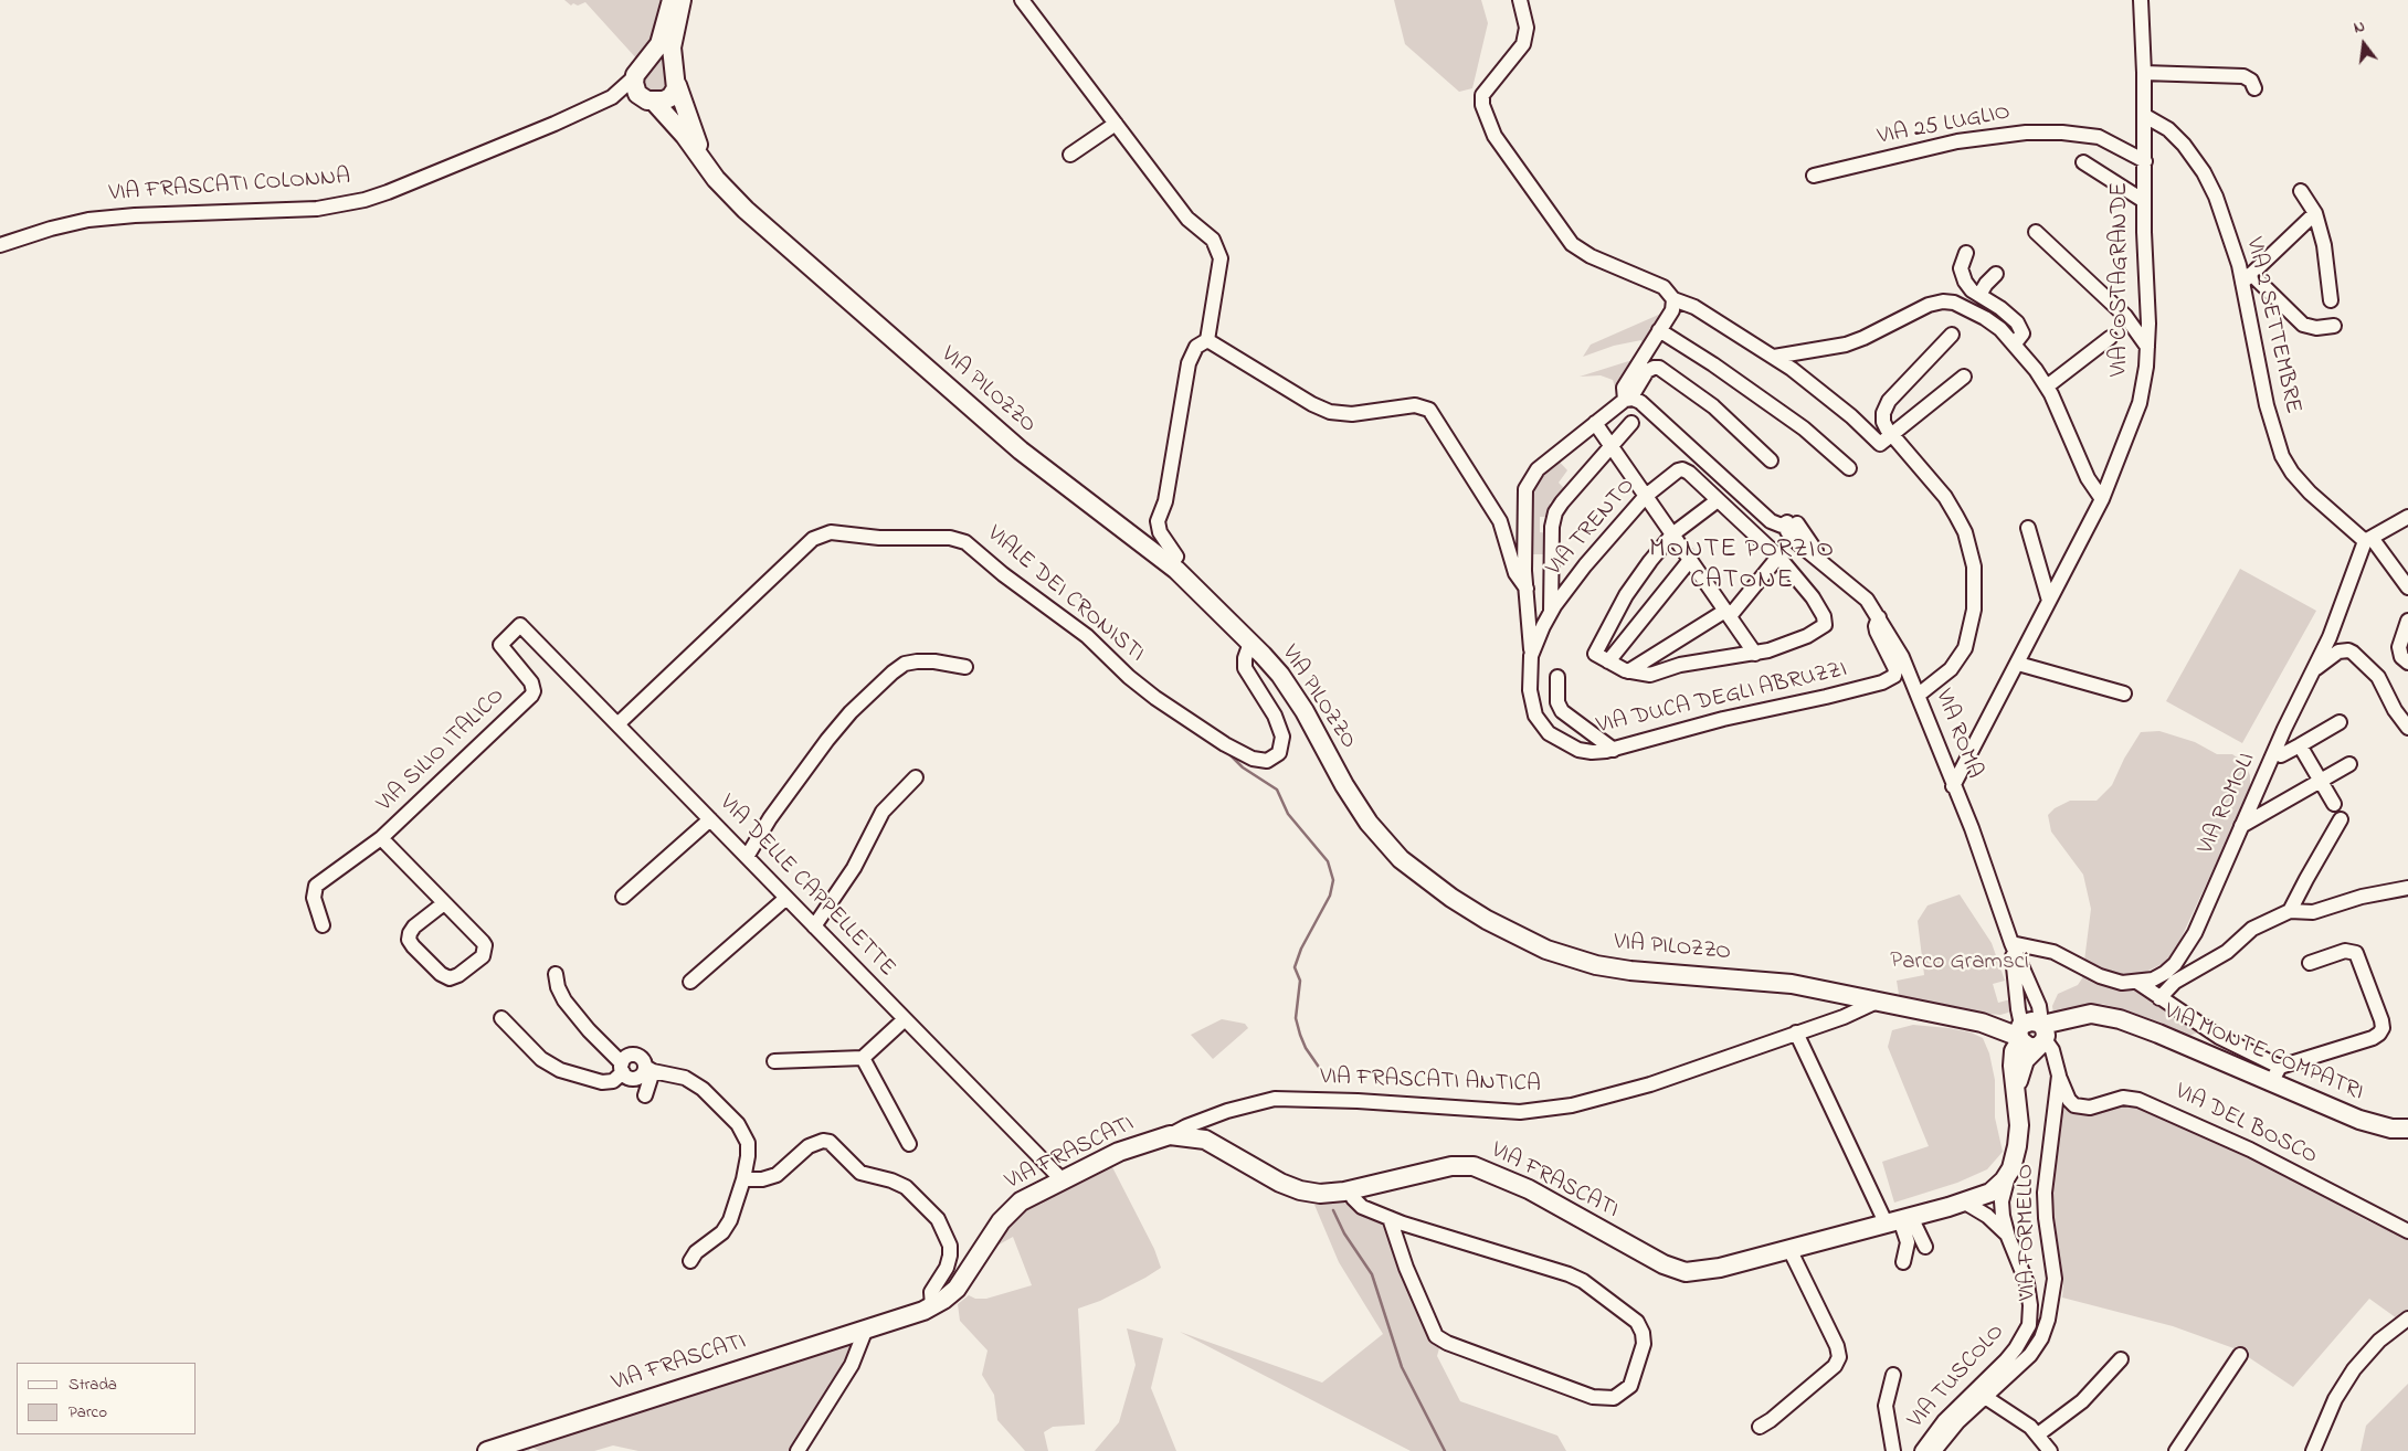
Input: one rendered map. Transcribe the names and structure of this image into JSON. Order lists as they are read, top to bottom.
{
  "streets": {
    "main road": [
      "VIA FRASCATI COLONNA",
      "VIA PILOZZO",
      "VIA MONTE COMPATRI",
      "VIA FRASCATI"
    ],
    "street": [
      "VIA 25 LUGLIO",
      "VIA COSTAGRANDE",
      "VIA 2 SETTEMBRE",
      "VIA TRENTO",
      "VIALE DEI CRONISTI",
      "VIA DUCA DEGLI ABRUZZI",
      "VIA ROMA",
      "VIA SILIO ITALICO",
      "VIA ROMOLI",
      "VIA DELLE CAPPELLETTE",
      "VIA FRASCATI ANTICA",
      "VIA DEL BOSCO",
      "VIA FORMELLO",
      "VIA TUSCOLO"
    ]
  },
  "crossings": [
    ["VIA 25 LUGLIO", "VIA COSTAGRANDE"],
    ["VIA FRASCATI COLONNA", "VIA PILOZZO"],
    ["VIA COSTAGRANDE", "VIA 2 SETTEMBRE"],
    ["VIA COSTAGRANDE", "VIA ROMA"],
    ["VIA 2 SETTEMBRE", "VIA ROMOLI"],
    ["VIA PILOZZO", "VIALE DEI CRONISTI"],
    ["VIA PILOZZO", "VIA MONTE COMPATRI"],
    ["VIA PILOZZO", "VIA FRASCATI ANTICA"],
    ["VIA TRENTO", "VIA DUCA DEGLI ABRUZZI"],
    ["VIALE DEI CRONISTI", "VIA DELLE CAPPELLETTE"],
    ["VIA DUCA DEGLI ABRUZZI", "VIA ROMA"],
    ["VIA ROMA", "VIA ROMOLI"],
    ["VIA SILIO ITALICO", "VIA DELLE CAPPELLETTE"],
    ["VIA DELLE CAPPELLETTE", "VIA FRASCATI"],
    ["VIA FRASCATI ANTICA", "VIA FRASCATI"],
    ["VIA DEL BOSCO", "VIA FORMELLO"],
    ["VIA FORMELLO", "VIA TUSCOLO"]
  ],
  "districts": ["MONTE PORZIO CATONE"],
  "parks": ["Parco Gramsci"],
  "legend": ["Strada", "Parco"],
  "north": "top"
}
